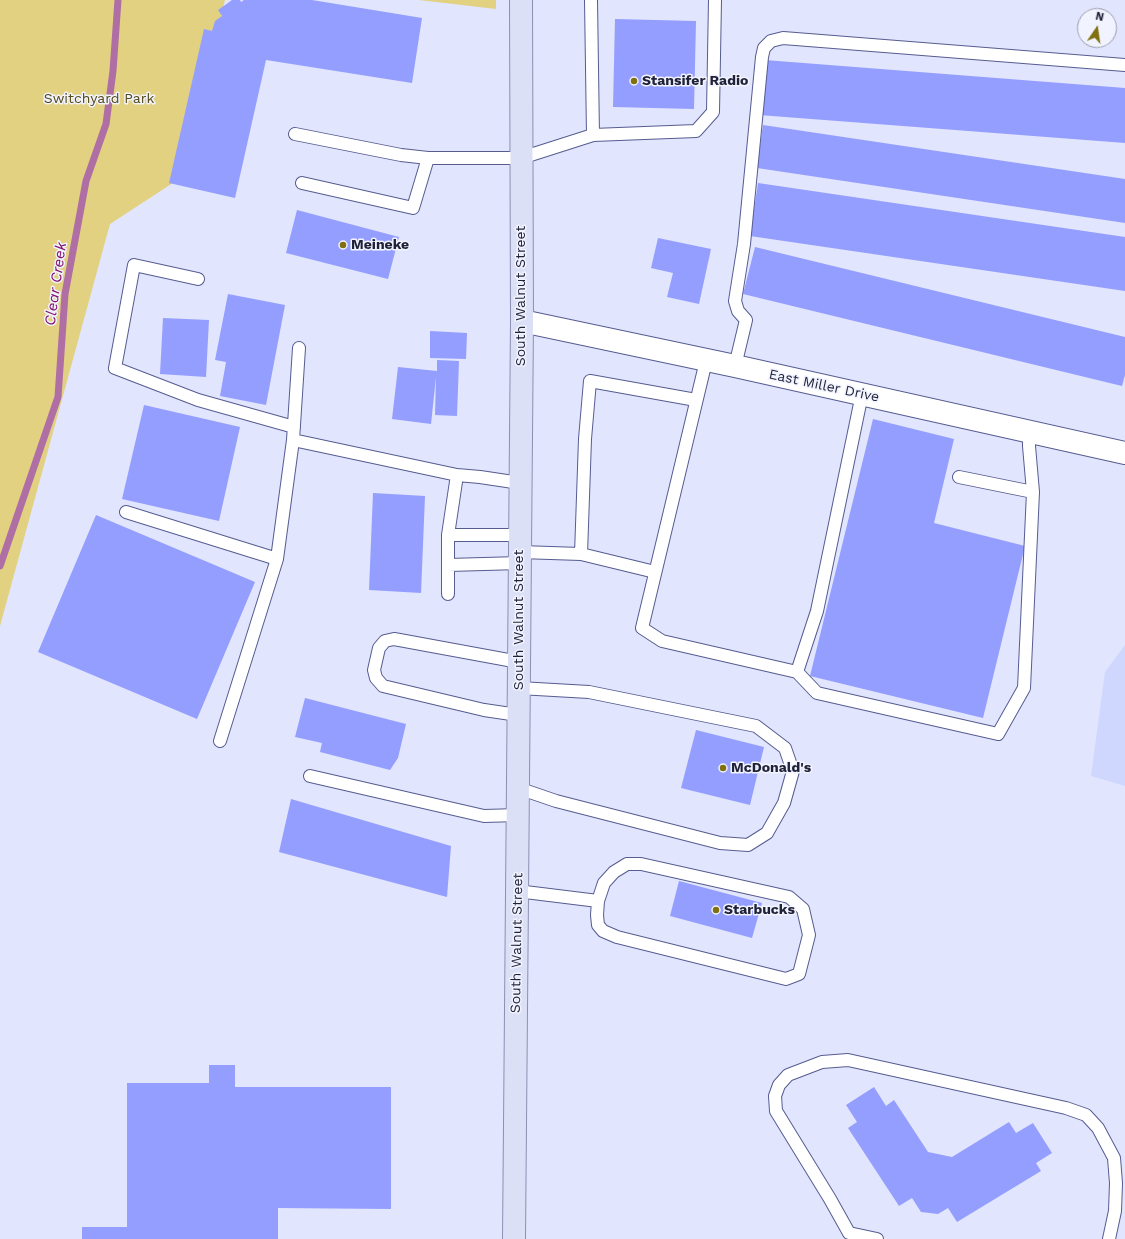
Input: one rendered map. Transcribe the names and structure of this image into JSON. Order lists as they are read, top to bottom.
{
  "streets": {
    "main road": ["South Walnut Street"],
    "street": ["East Miller Drive"]
  },
  "crossings": [
    ["South Walnut Street", "East Miller Drive"]
  ],
  "water": ["Clear Creek"],
  "parks": ["Switchyard Park"],
  "places": [
    "Stansifer Radio",
    "Meineke",
    "McDonald's",
    "Starbucks"
  ],
  "north": "top"
}
